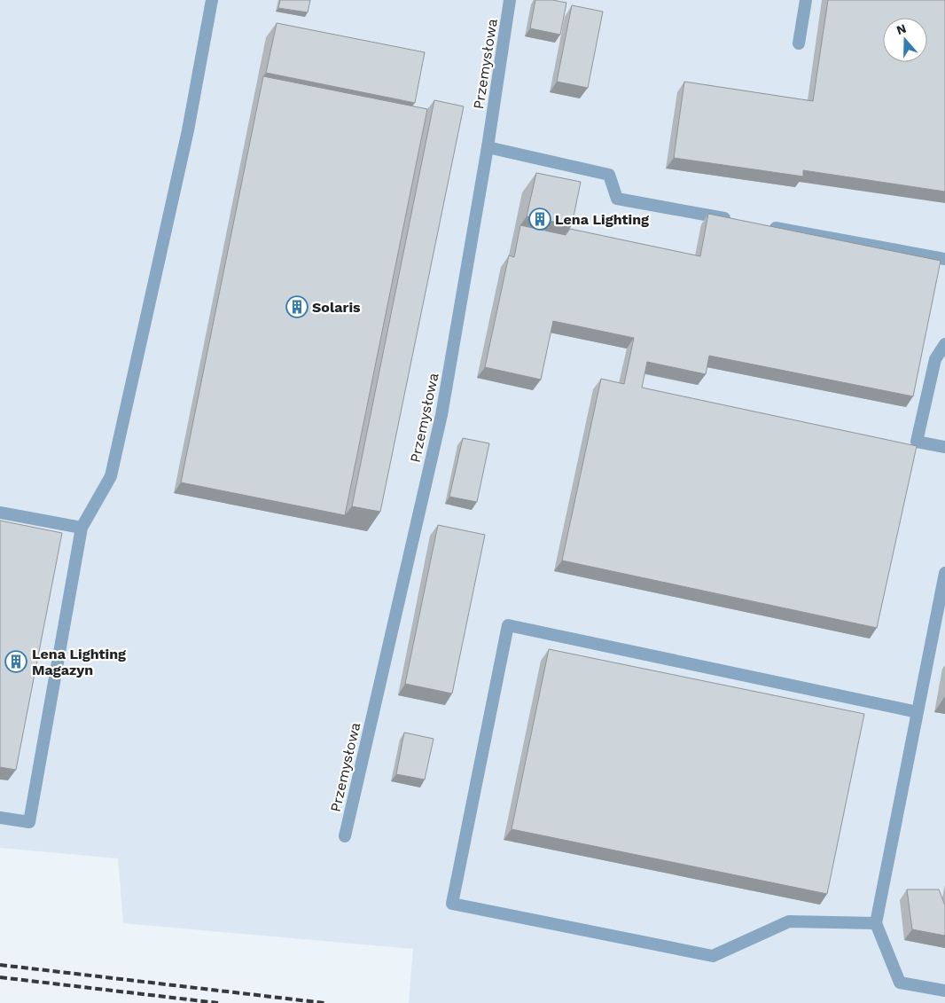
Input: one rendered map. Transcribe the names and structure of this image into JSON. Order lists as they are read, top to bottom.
{
  "streets": {
    "street": ["Przemysłowa"]
  },
  "places": {
    "building": ["Lena Lighting", "Solaris", "Lena Lighting Magazyn"]
  },
  "north": "top"
}
